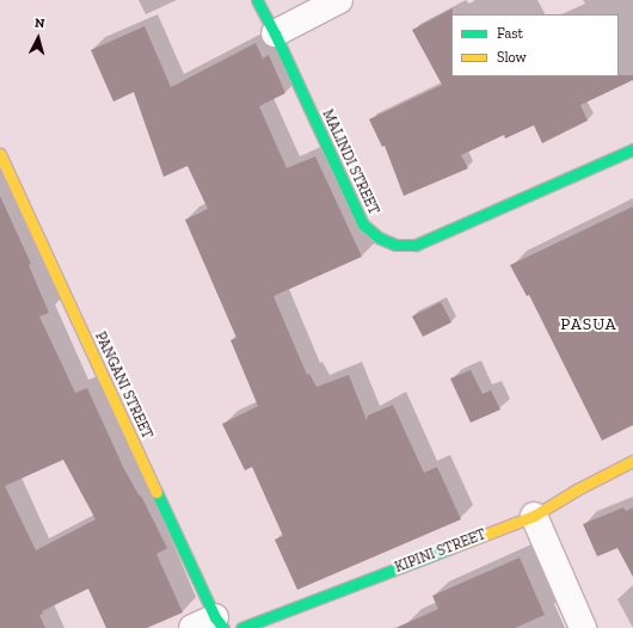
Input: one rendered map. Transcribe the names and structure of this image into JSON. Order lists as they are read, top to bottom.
{
  "streets": {
    "street": ["MALINDI STREET", "PANGANI STREET", "KIPINI STREET"]
  },
  "districts": ["PASUA"],
  "legend": ["Fast", "Slow"],
  "north": "top"
}
